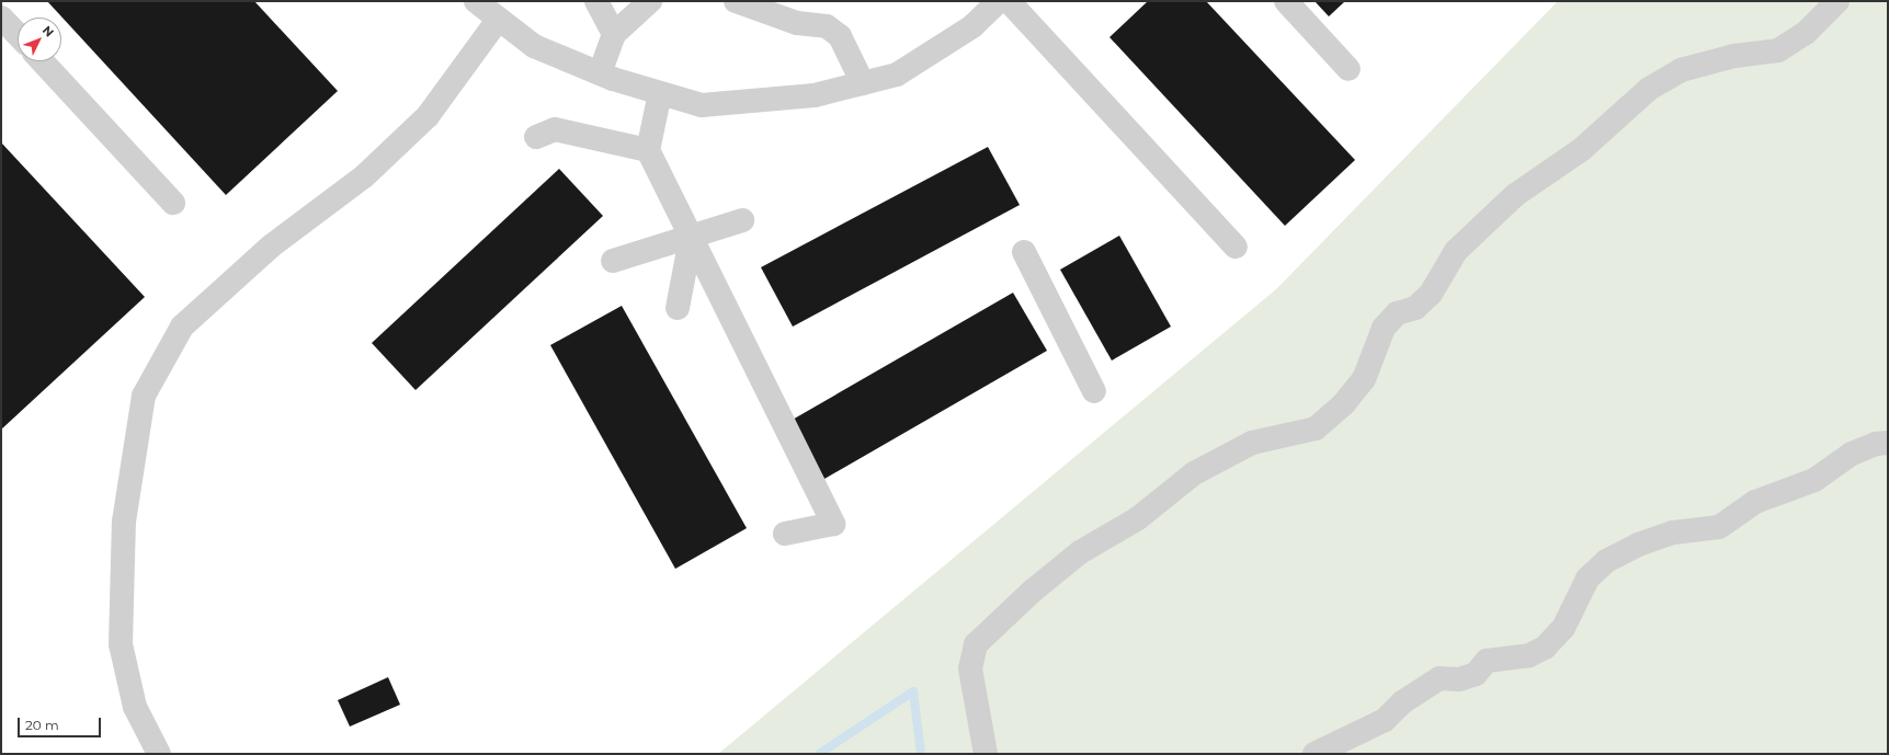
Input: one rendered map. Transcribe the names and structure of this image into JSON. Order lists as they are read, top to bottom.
{
  "scale_bar": "20 m",
  "north": "top right"
}
